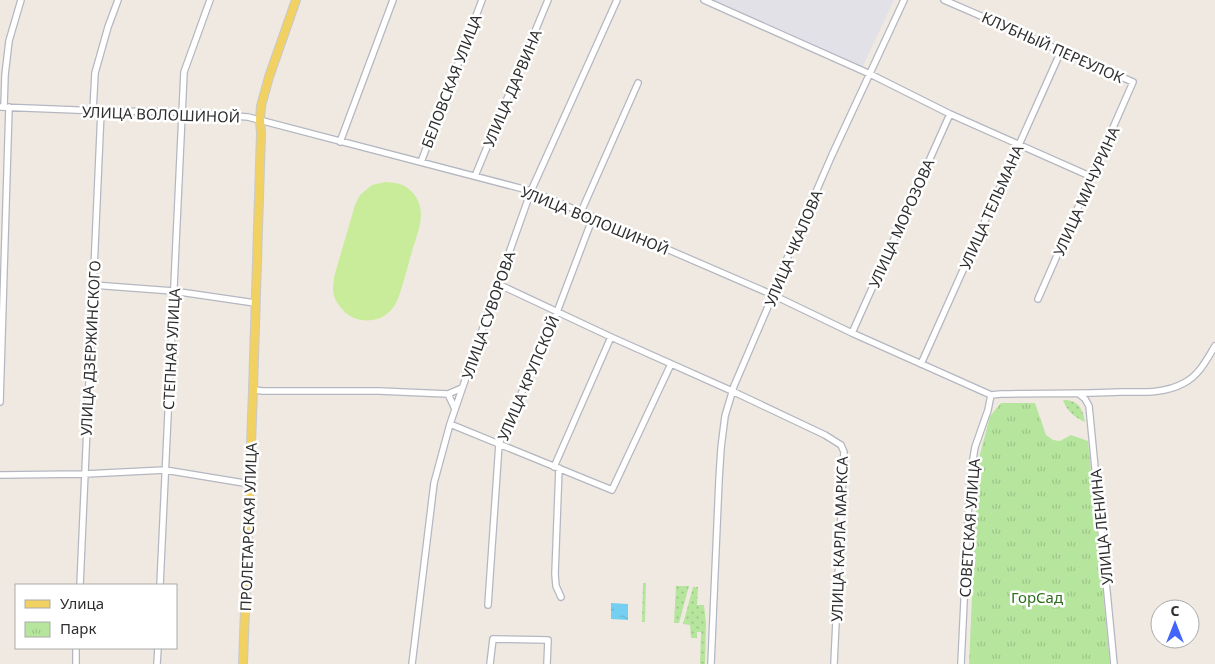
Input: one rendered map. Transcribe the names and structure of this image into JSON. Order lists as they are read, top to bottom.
{
  "streets": {
    "main road": ["ПРОЛЕТАРСКАЯ УЛИЦА"],
    "street": [
      "КЛУБНЫЙ ПЕРЕУЛОК",
      "БЕЛОВСКАЯ УЛИЦА",
      "УЛИЦА ДАРВИНА",
      "УЛИЦА ВОЛОШИНОЙ",
      "УЛИЦА МИЧУРИНА",
      "УЛИЦА ТЕЛЬМАНА",
      "УЛИЦА МОРОЗОВА",
      "УЛИЦА ЧКАЛОВА",
      "УЛИЦА СУВОРОВА",
      "УЛИЦА ДЗЕРЖИНСКОГО",
      "СТЕПНАЯ УЛИЦА",
      "УЛИЦА КРУПСКОЙ",
      "УЛИЦА ЛЕНИНА",
      "СОВЕТСКАЯ УЛИЦА",
      "УЛИЦА КАРЛА МАРКСА"
    ]
  },
  "crossings": [
    ["КЛУБНЫЙ ПЕРЕУЛОК", "УЛИЦА МИЧУРИНА"],
    ["КЛУБНЫЙ ПЕРЕУЛОК", "УЛИЦА ТЕЛЬМАНА"],
    ["БЕЛОВСКАЯ УЛИЦА", "УЛИЦА ВОЛОШИНОЙ"],
    ["УЛИЦА ДАРВИНА", "УЛИЦА ВОЛОШИНОЙ"],
    ["УЛИЦА ВОЛОШИНОЙ", "УЛИЦА ТЕЛЬМАНА"],
    ["УЛИЦА ВОЛОШИНОЙ", "УЛИЦА МОРОЗОВА"],
    ["УЛИЦА ВОЛОШИНОЙ", "УЛИЦА ЧКАЛОВА"],
    ["УЛИЦА ВОЛОШИНОЙ", "УЛИЦА СУВОРОВА"],
    ["УЛИЦА ВОЛОШИНОЙ", "УЛИЦА ДЗЕРЖИНСКОГО"],
    ["УЛИЦА ВОЛОШИНОЙ", "СТЕПНАЯ УЛИЦА"],
    ["УЛИЦА ВОЛОШИНОЙ", "УЛИЦА КРУПСКОЙ"],
    ["УЛИЦА ВОЛОШИНОЙ", "ПРОЛЕТАРСКАЯ УЛИЦА"],
    ["УЛИЦА ВОЛОШИНОЙ", "УЛИЦА ЛЕНИНА"],
    ["УЛИЦА ВОЛОШИНОЙ", "СОВЕТСКАЯ УЛИЦА"],
    ["УЛИЦА ЧКАЛОВА", "УЛИЦА КАРЛА МАРКСА"]
  ],
  "parks": ["ГорСад"],
  "legend": ["Улица", "Парк"],
  "north": "top"
}
